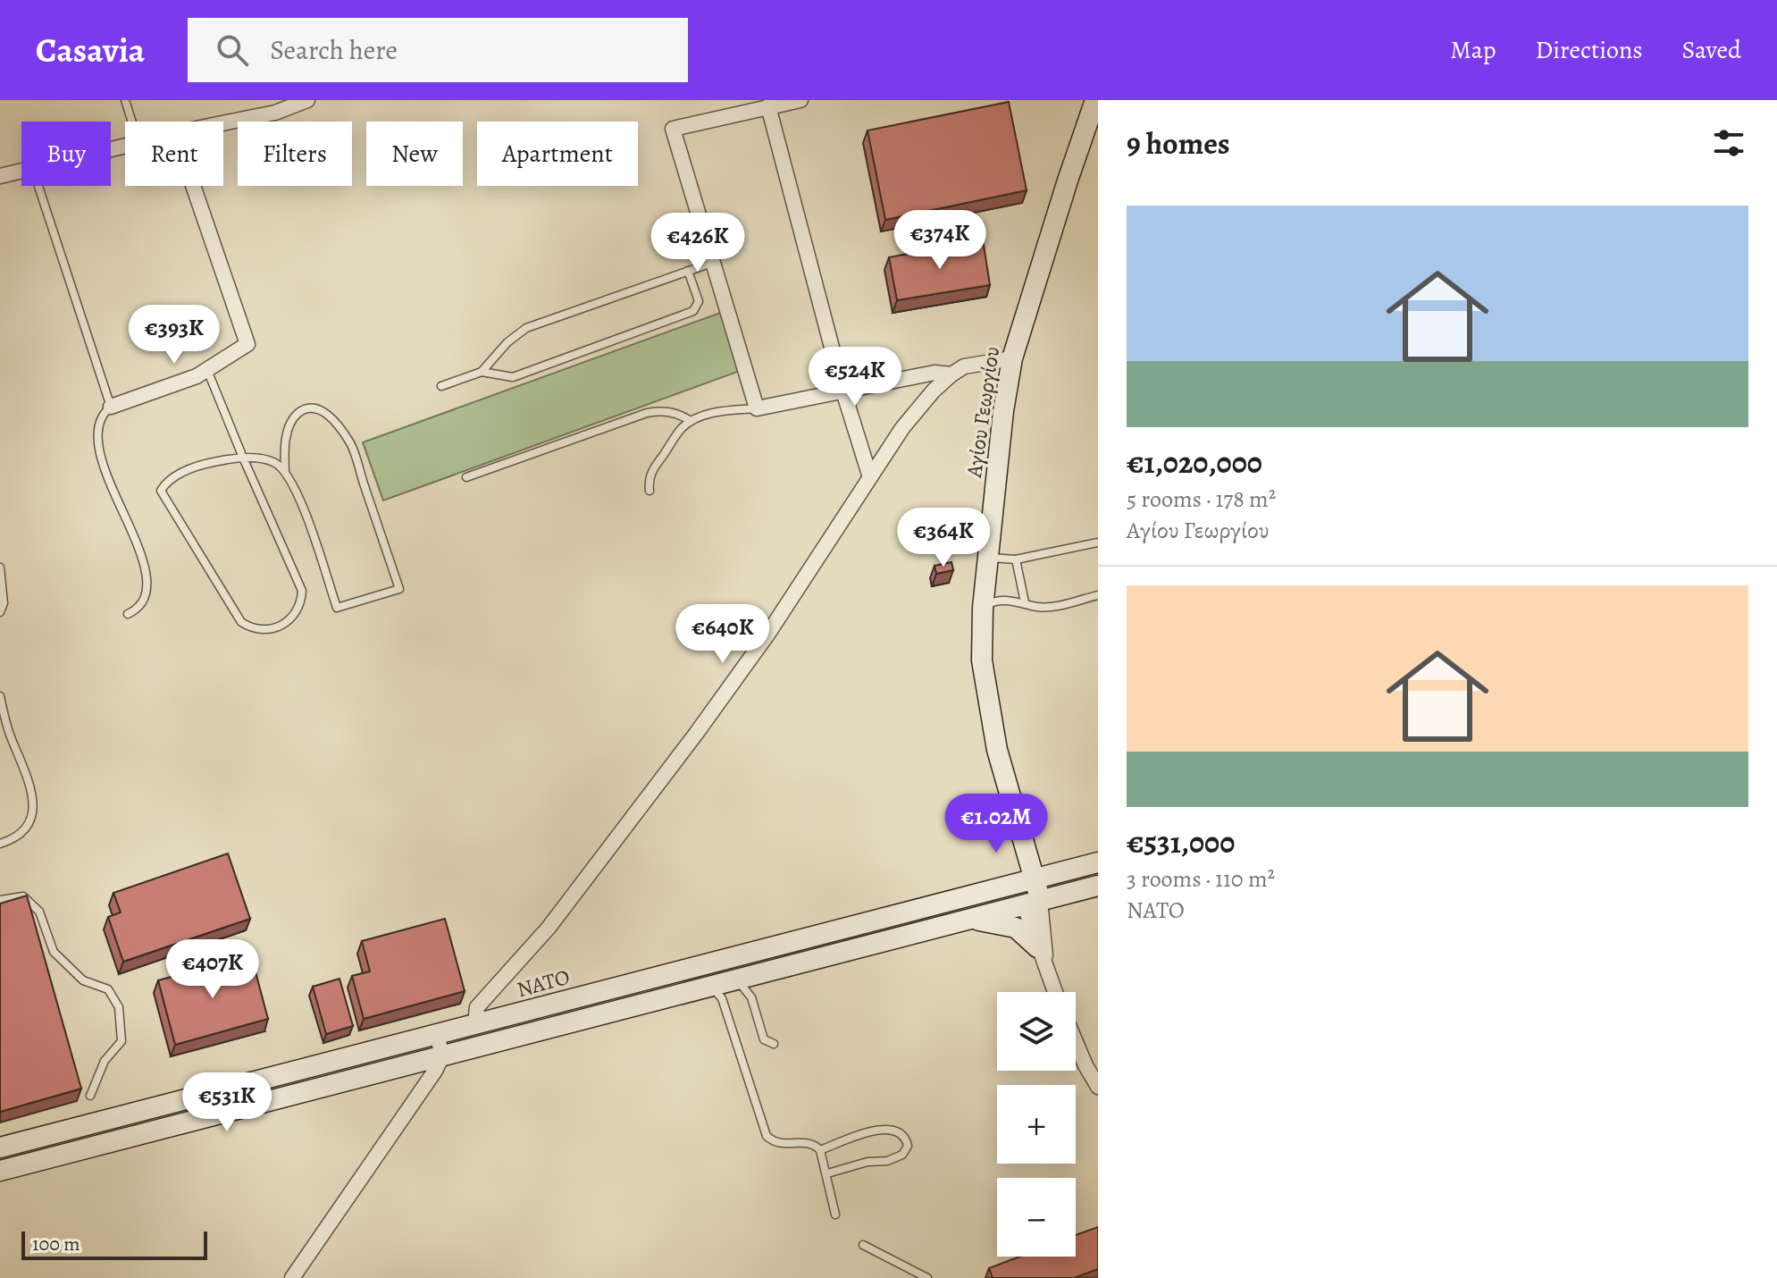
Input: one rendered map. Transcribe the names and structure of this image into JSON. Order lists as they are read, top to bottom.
{
  "streets": {
    "main road": ["Αγίου Γεωργίου", "ΝΑΤΟ"]
  },
  "crossings": [
    ["Αγίου Γεωργίου", "ΝΑΤΟ"]
  ],
  "scale_bar": "100 m",
  "page": {
    "header": "Casavia",
    "search": "Search here",
    "nav": ["Map", "Directions", "Saved"],
    "heading": "9 homes",
    "chip": [
      "Buy",
      "Rent",
      "Filters",
      "New",
      "Apartment"
    ],
    "list": [
      {
        "name": "€1,020,000",
        "note": "5 rooms · 178 m² · Αγίου Γεωργίου"
      },
      {
        "name": "€531,000",
        "note": "3 rooms · 110 m² · ΝΑΤΟ"
      }
    ],
    "price": [
      "€374K",
      "€426K",
      "€393K",
      "€524K",
      "€364K",
      "€640K",
      "€1.02M",
      "€407K",
      "€531K"
    ],
    "map_buttons": ["+", "−"],
    "scale": "100 m"
  }
}
